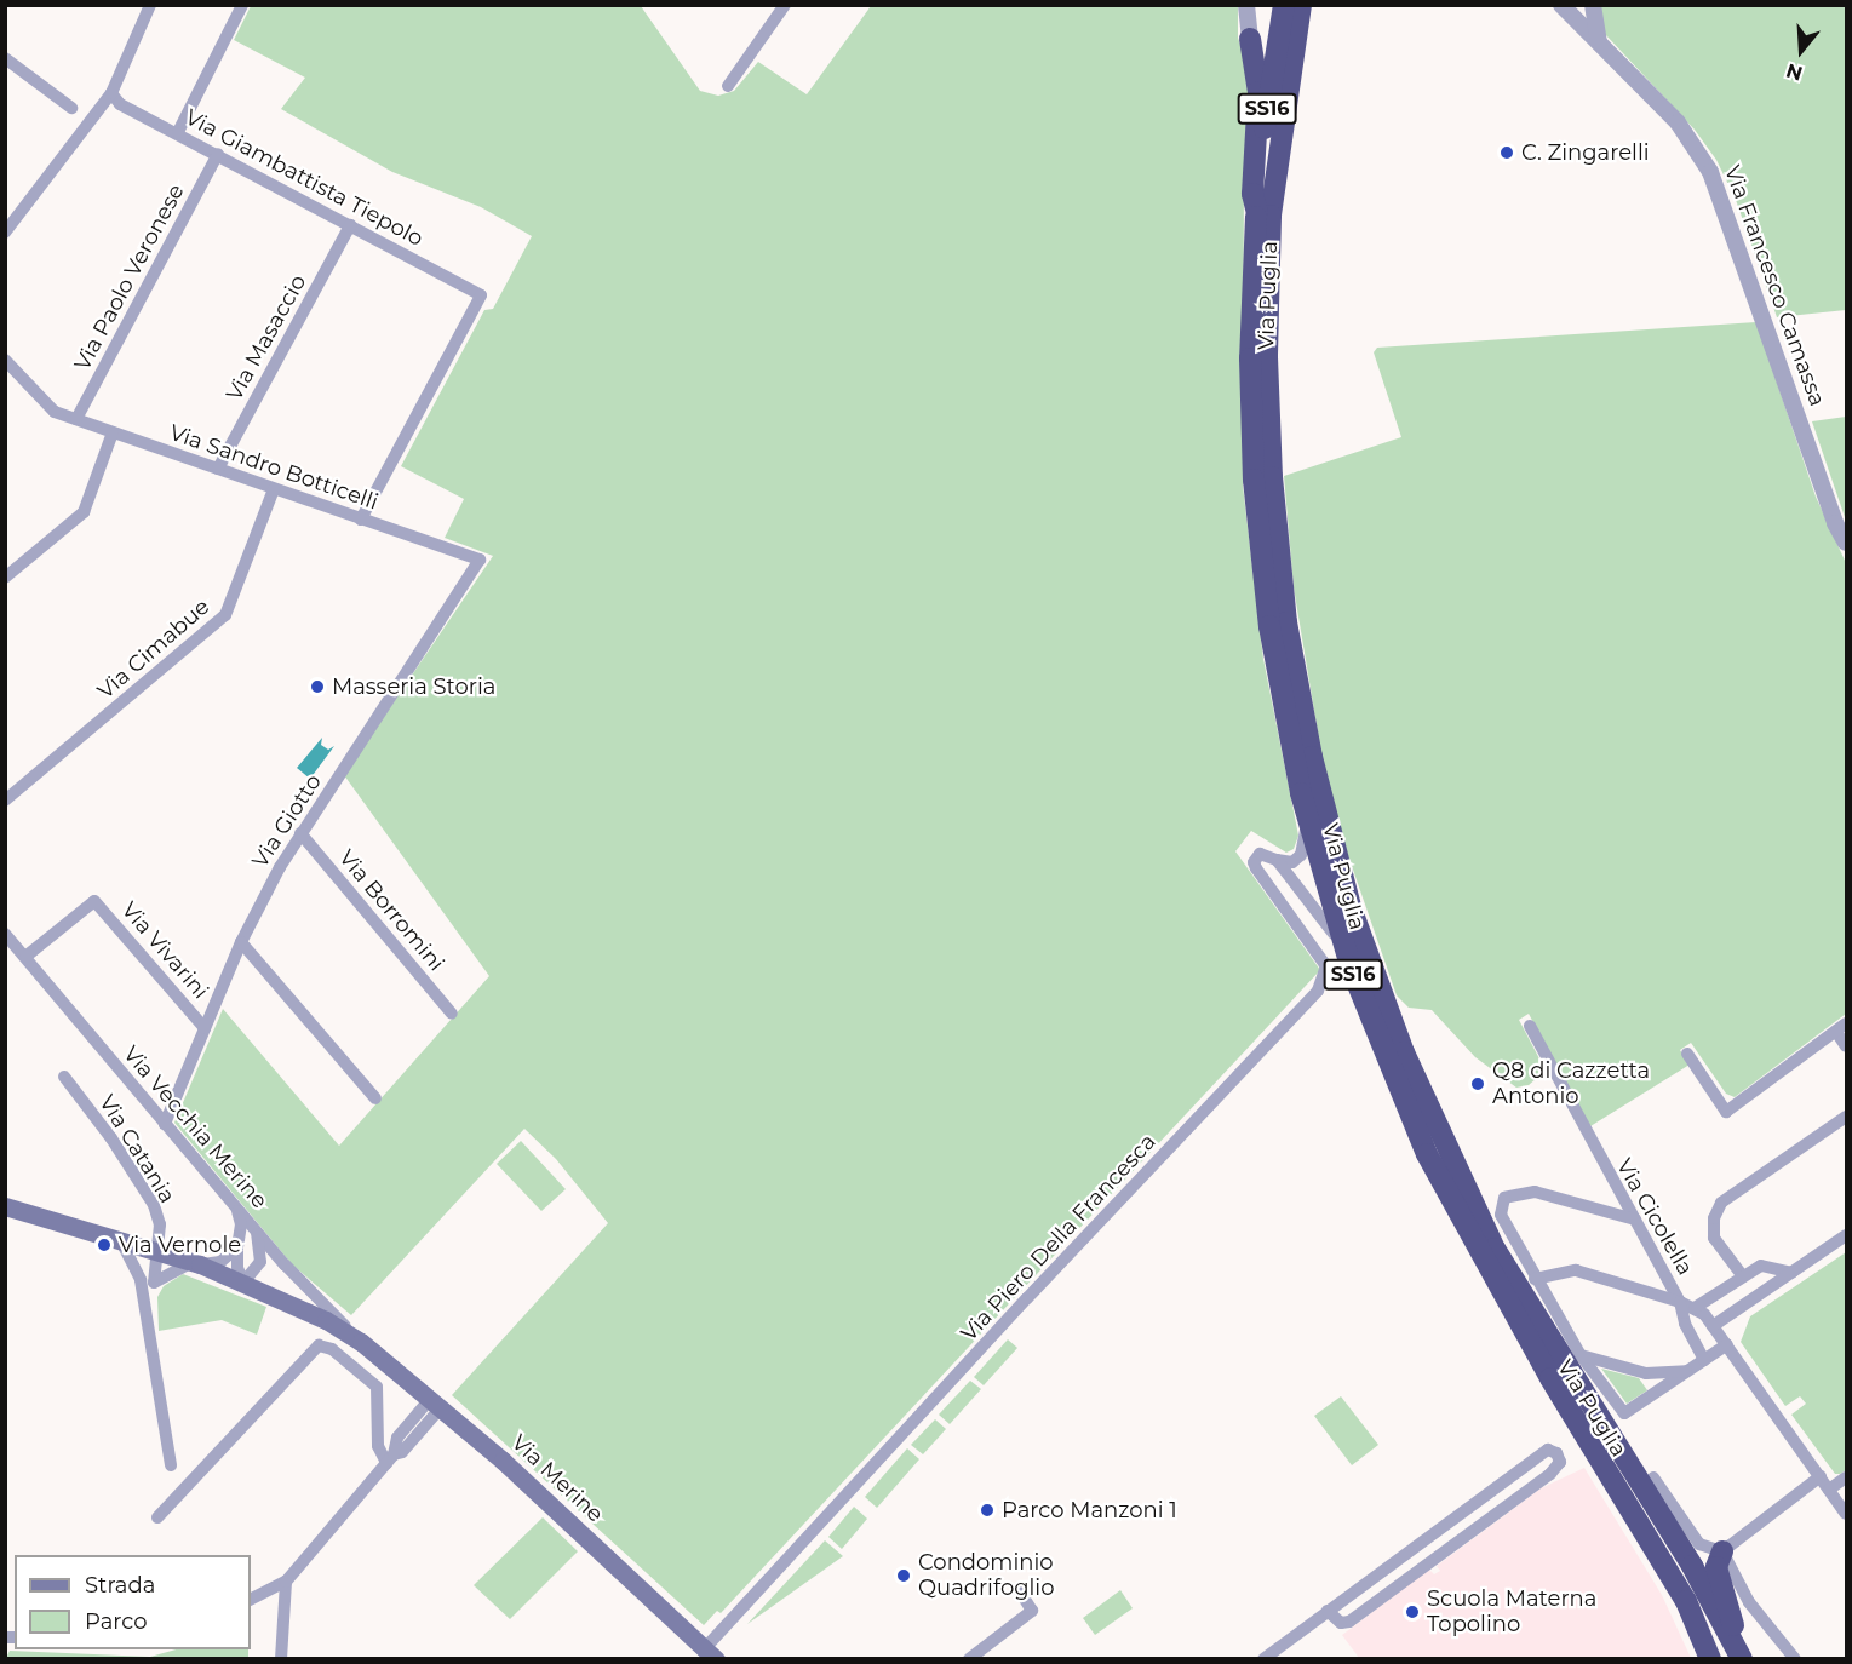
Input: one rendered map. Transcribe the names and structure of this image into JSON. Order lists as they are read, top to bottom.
{
  "streets": {
    "highway": ["SS16", "Via Puglia"],
    "main road": ["Via Merine"],
    "street": [
      "Via Giambattista Tiepolo",
      "Via Paolo Veronese",
      "Via Francesco Camassa",
      "Via Masaccio",
      "Via Sandro Botticelli",
      "Via Cimabue",
      "Via Giotto",
      "Via Borromini",
      "Via Vivarini",
      "Via Vecchia Merine",
      "Via Catania",
      "Via Cicolella",
      "Via Piero Della Francesca"
    ]
  },
  "crossings": [
    ["Via Giambattista Tiepolo", "Via Paolo Veronese"],
    ["Via Giambattista Tiepolo", "Via Masaccio"],
    ["Via Giambattista Tiepolo", "Via Sandro Botticelli"],
    ["Via Paolo Veronese", "Via Sandro Botticelli"],
    ["Via Puglia", "Via Piero Della Francesca"],
    ["Via Masaccio", "Via Sandro Botticelli"],
    ["Via Sandro Botticelli", "Via Cimabue"],
    ["Via Sandro Botticelli", "Via Giotto"],
    ["Via Giotto", "Via Borromini"],
    ["Via Giotto", "Via Vivarini"],
    ["Via Giotto", "Via Vecchia Merine"],
    ["Via Vivarini", "Via Vecchia Merine"],
    ["Via Vecchia Merine", "Via Merine"],
    ["Via Piero Della Francesca", "Via Merine"]
  ],
  "places": [
    "C. Zingarelli",
    "Masseria Storia",
    "Q8 di Cazzetta Antonio",
    "Via Vernole",
    "Parco Manzoni 1",
    "Condominio Quadrifoglio",
    "Scuola Materna Topolino"
  ],
  "legend": ["Strada", "Parco"],
  "north": "bottom"
}
